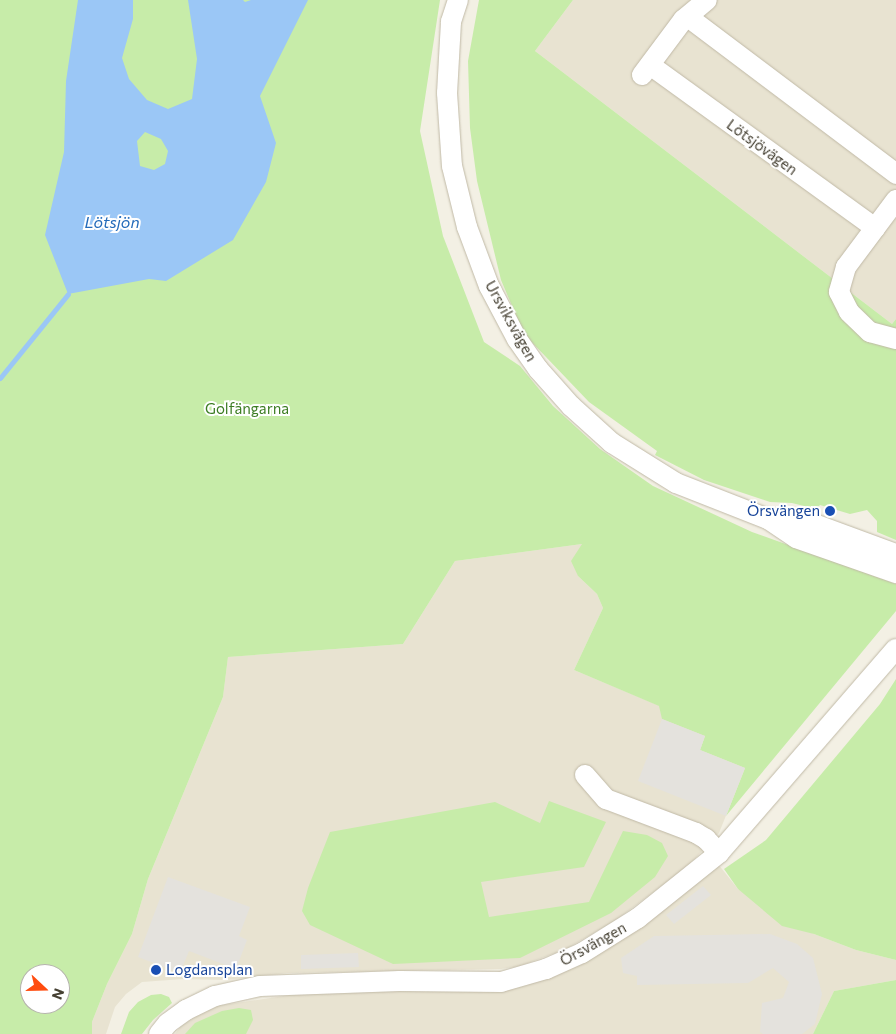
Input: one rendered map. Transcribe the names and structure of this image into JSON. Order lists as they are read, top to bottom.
{
  "streets": {
    "street": ["Lötsjövägen", "Ursviksvägen", "Örsvängen"]
  },
  "water": ["Lötsjön"],
  "parks": ["Golfängarna"],
  "places": ["Örsvängen", "Logdansplan"],
  "north": "right"
}
